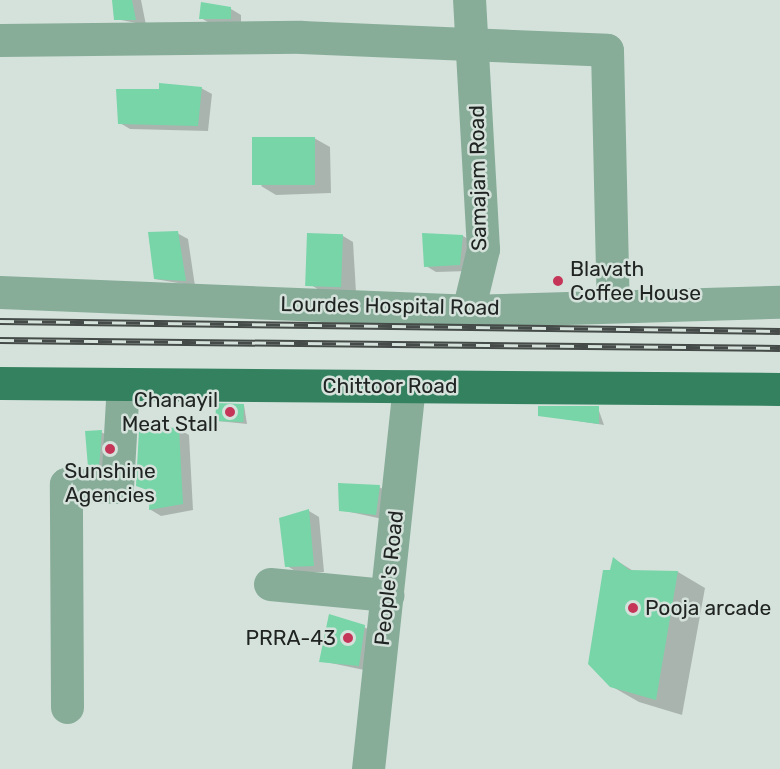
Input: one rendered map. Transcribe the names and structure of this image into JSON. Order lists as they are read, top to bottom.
{
  "streets": {
    "main road": ["Chittoor Road"],
    "street": ["Samajam Road", "Lourdes Hospital Road", "People's Road"]
  },
  "crossings": [
    ["Samajam Road", "Lourdes Hospital Road"],
    ["Chittoor Road", "People's Road"]
  ],
  "places": [
    "Blavath Coffee House",
    "Chanayil Meat Stall",
    "Sunshine Agencies",
    "Pooja arcade",
    "PRRA-43"
  ]
}
